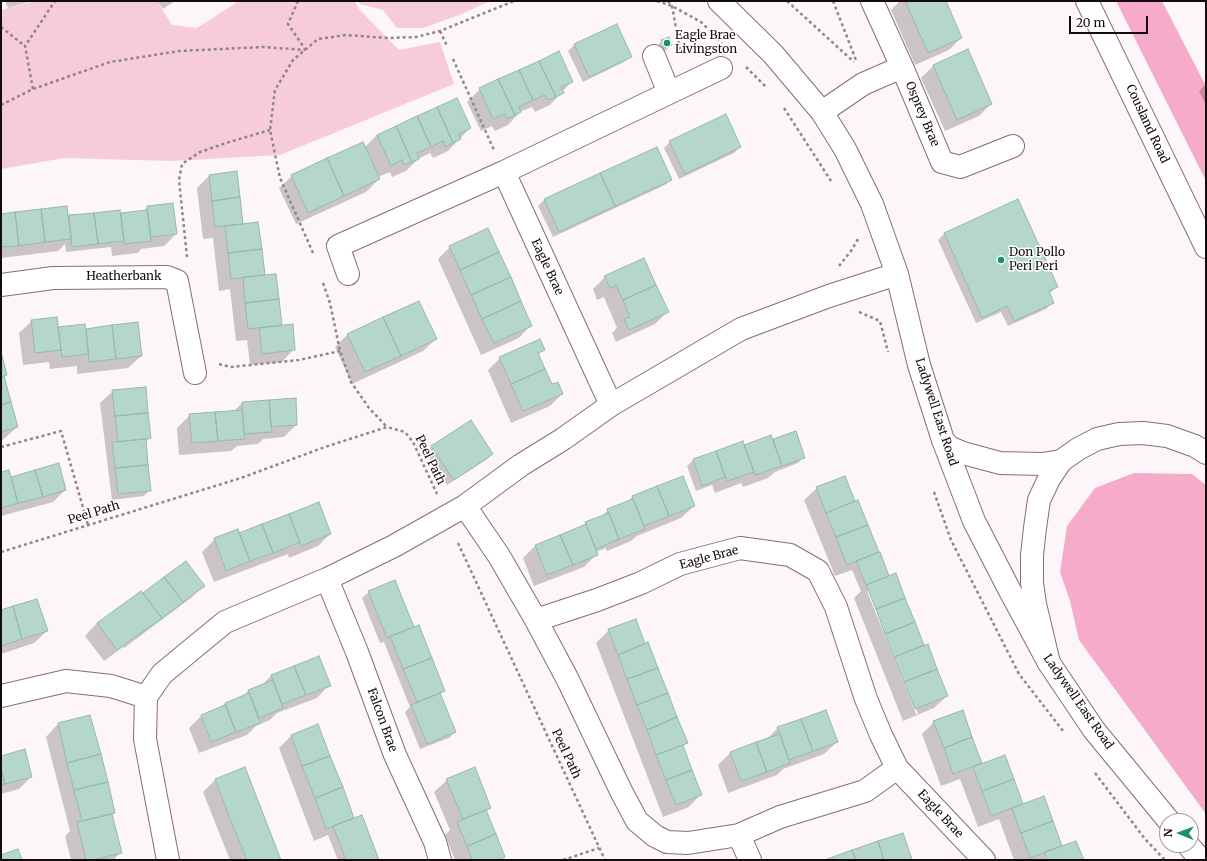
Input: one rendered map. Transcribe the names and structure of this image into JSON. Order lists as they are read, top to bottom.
{
  "streets": {
    "street": [
      "Osprey Brae",
      "Cousland Road",
      "Eagle Brae",
      "Heatherbank",
      "Ladywell East Road",
      "Falcon Brae"
    ],
    "path": ["Peel Path"]
  },
  "crossings": [
    ["Osprey Brae", "Ladywell East Road"]
  ],
  "places": ["Eagle Brae Livingston", "Don Pollo Peri Peri"],
  "scale_bar": "20 m",
  "north": "left"
}
